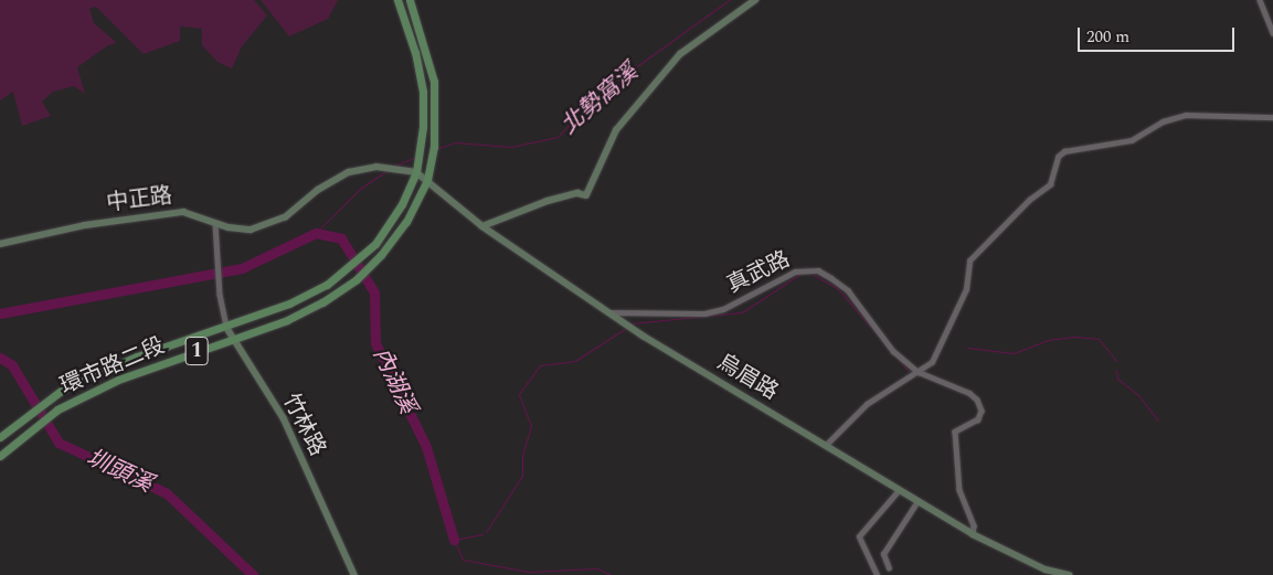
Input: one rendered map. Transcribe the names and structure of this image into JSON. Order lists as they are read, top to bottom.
{
  "streets": {
    "main road": [
      "中正路",
      "1",
      "環市路二段",
      "烏眉路",
      "竹林路"
    ],
    "street": ["真武路"]
  },
  "crossings": [
    ["中正路", "1"],
    ["中正路", "環市路二段"],
    ["中正路", "烏眉路"],
    ["中正路", "竹林路"],
    ["真武路", "烏眉路"],
    ["1", "環市路二段"],
    ["1", "烏眉路"],
    ["環市路二段", "烏眉路"],
    ["環市路二段", "竹林路"]
  ],
  "water": ["北勢窩溪", "內湖溪", "圳頭溪"],
  "scale_bar": "200 m"
}
